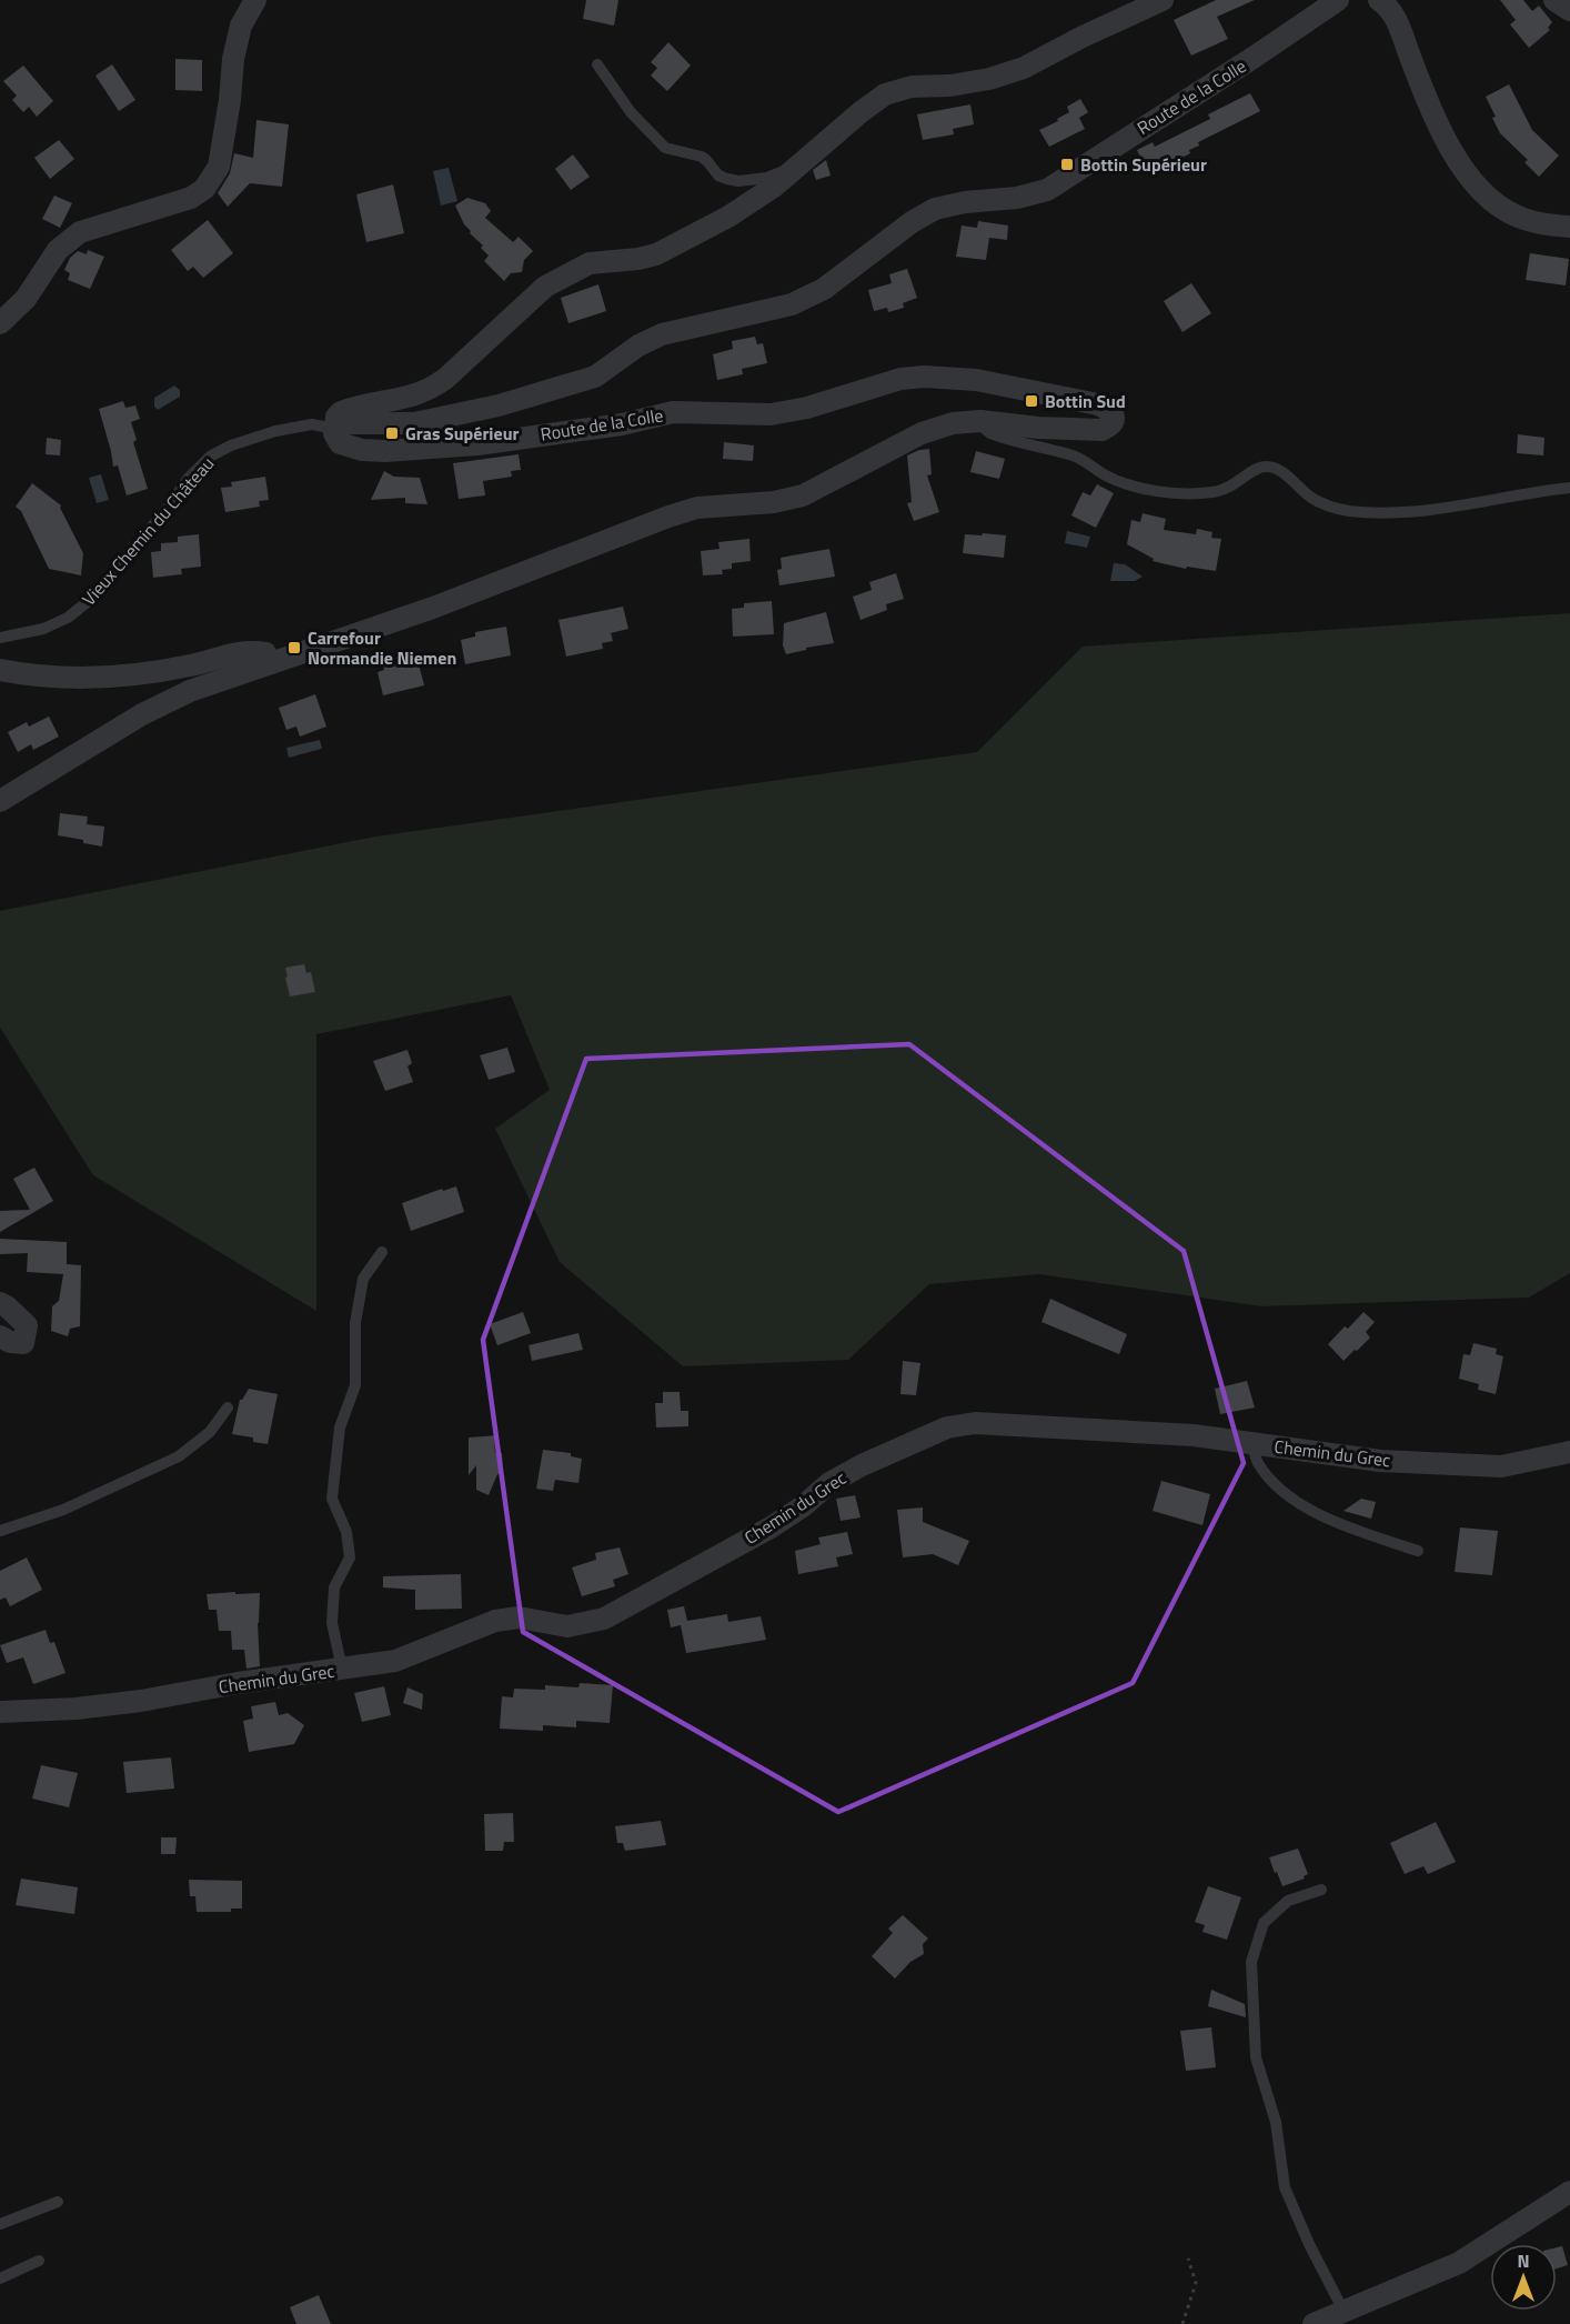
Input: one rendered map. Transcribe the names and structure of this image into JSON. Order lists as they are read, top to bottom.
{
  "streets": {
    "street": ["Route de la Colle", "Chemin du Grec"],
    "lane": ["Vieux Chemin du Château"]
  },
  "crossings": [
    ["Route de la Colle", "Vieux Chemin du Château"]
  ],
  "places": {
    "transit": [
      "Bottin Supérieur",
      "Bottin Sud",
      "Gras Supérieur",
      "Carrefour Normandie Niemen"
    ]
  },
  "north": "top"
}
